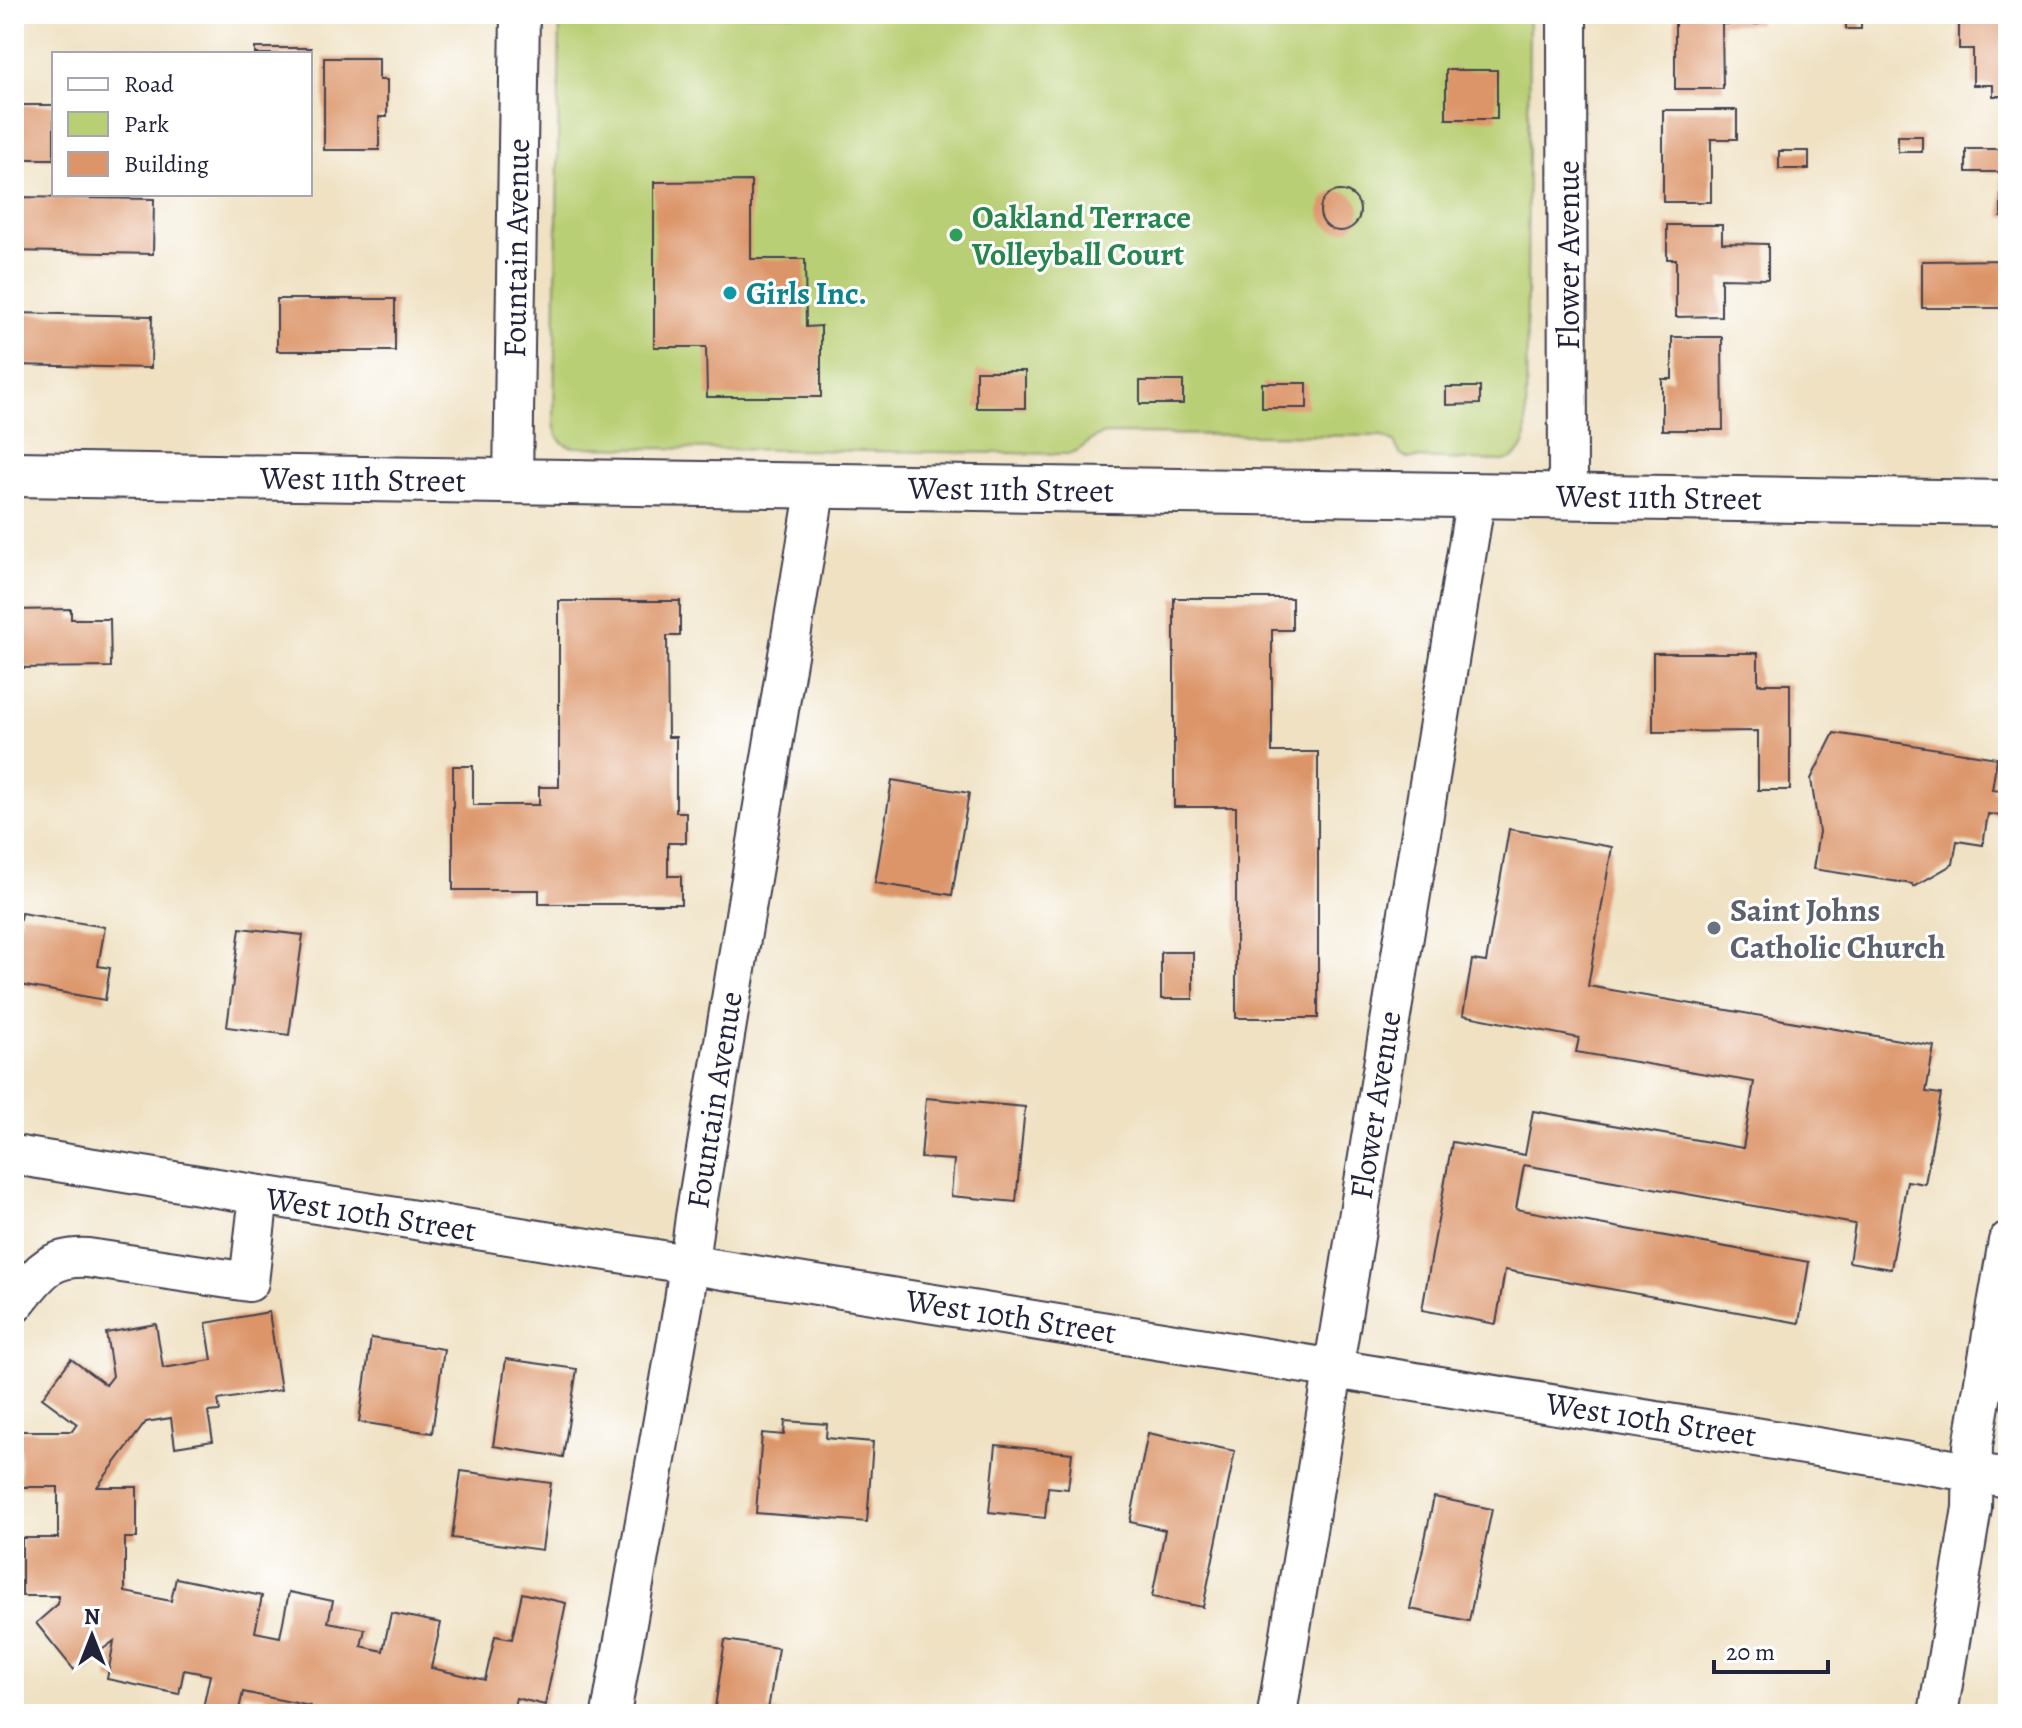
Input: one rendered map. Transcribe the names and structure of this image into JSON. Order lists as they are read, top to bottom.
{
  "streets": {
    "main road": ["West 11th Street"],
    "street": ["Fountain Avenue", "Flower Avenue", "West 10th Street"]
  },
  "crossings": [
    ["Fountain Avenue", "West 11th Street"],
    ["Fountain Avenue", "West 10th Street"],
    ["Flower Avenue", "West 11th Street"],
    ["Flower Avenue", "West 10th Street"]
  ],
  "places": ["Oakland Terrace Volleyball Court", "Girls Inc.", "Saint Johns Catholic Church"],
  "legend": ["Road", "Park", "Building"],
  "scale_bar": "20 m",
  "north": "top"
}
